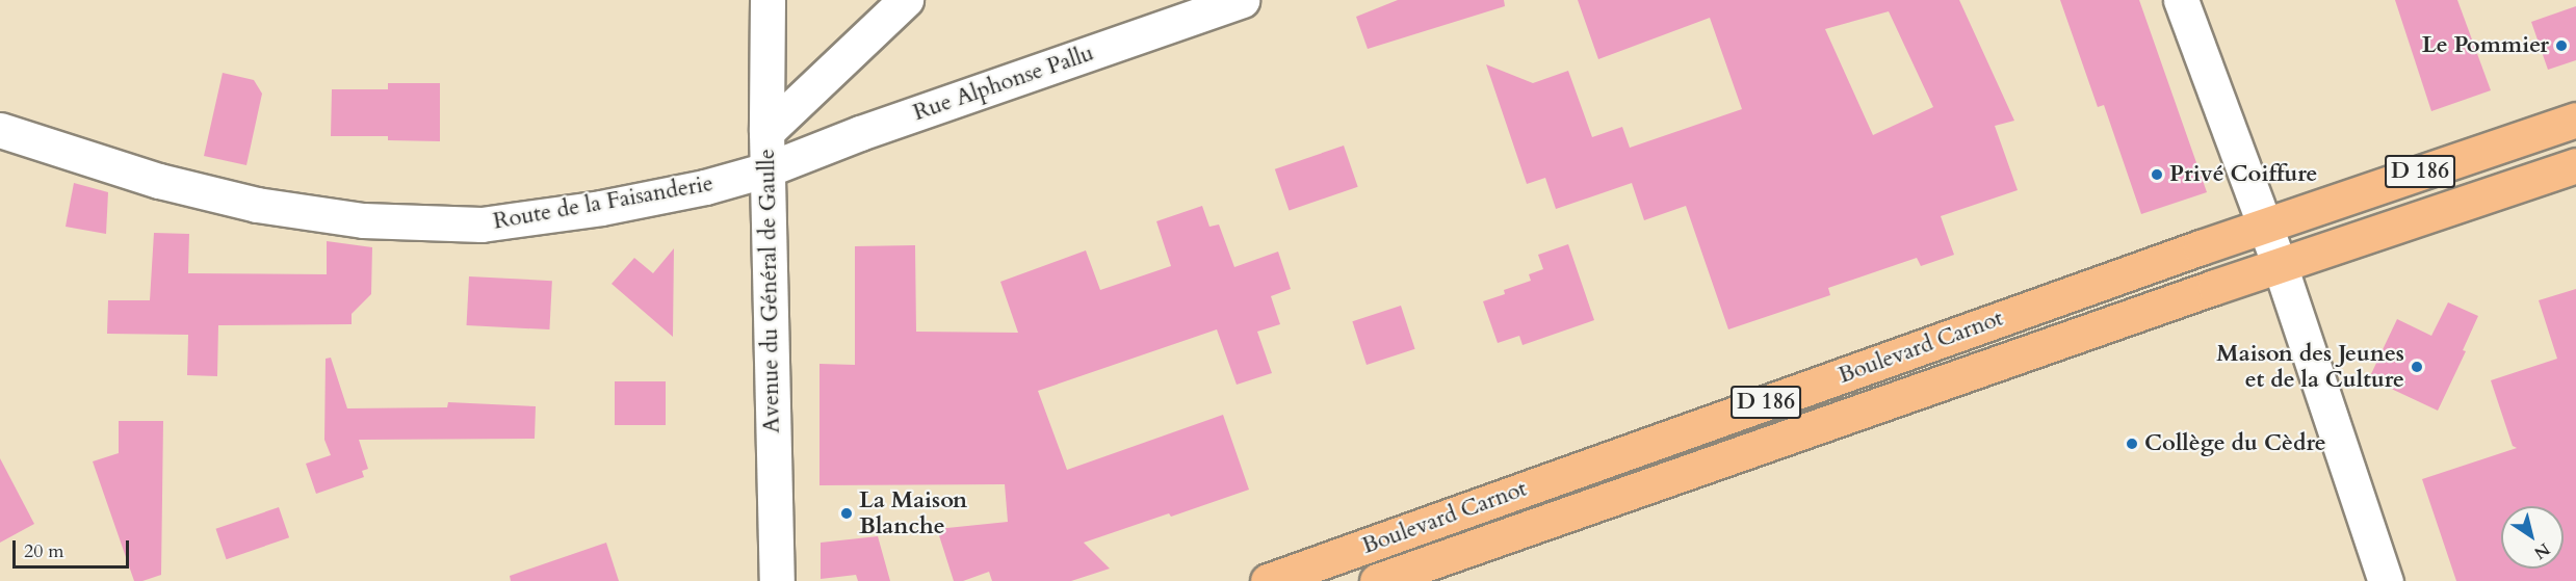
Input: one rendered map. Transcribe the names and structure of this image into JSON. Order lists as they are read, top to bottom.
{
  "streets": {
    "main road": ["D 186", "Boulevard Carnot"],
    "street": ["Rue Alphonse Pallu", "Route de la Faisanderie", "Avenue du Général de Gaulle"]
  },
  "crossings": [
    ["Rue Alphonse Pallu", "Route de la Faisanderie"],
    ["Rue Alphonse Pallu", "Avenue du Général de Gaulle"],
    ["Route de la Faisanderie", "Avenue du Général de Gaulle"]
  ],
  "places": [
    "Le Pommier",
    "Privé Coiffure",
    "Maison des Jeunes et de la Culture",
    "Collège du Cèdre",
    "La Maison Blanche"
  ],
  "scale_bar": "20 m",
  "north": "bottom right"
}
